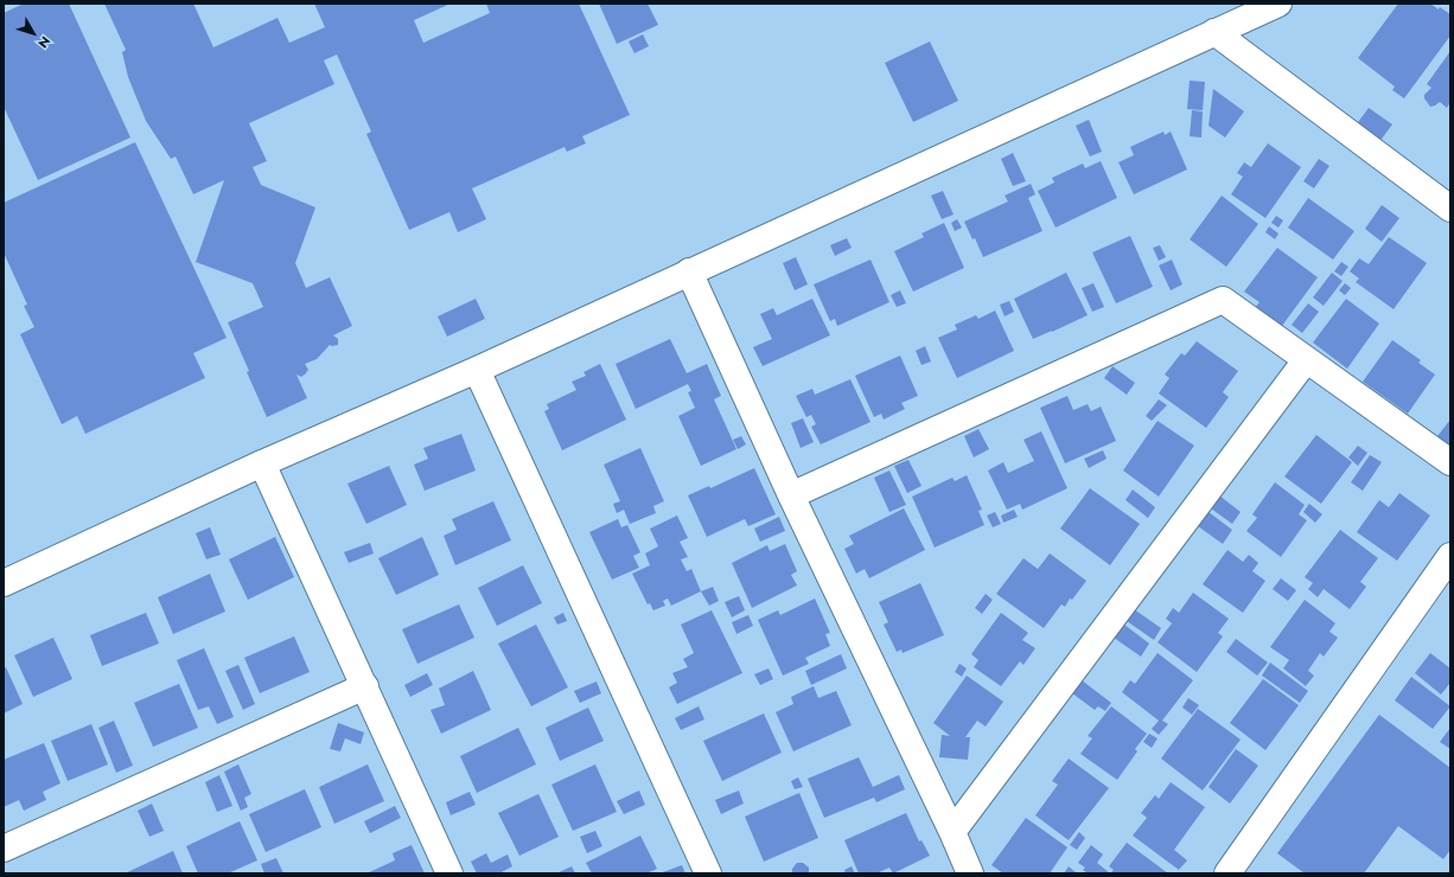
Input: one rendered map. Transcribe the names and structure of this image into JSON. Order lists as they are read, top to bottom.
{
  "north": "bottom right"
}
